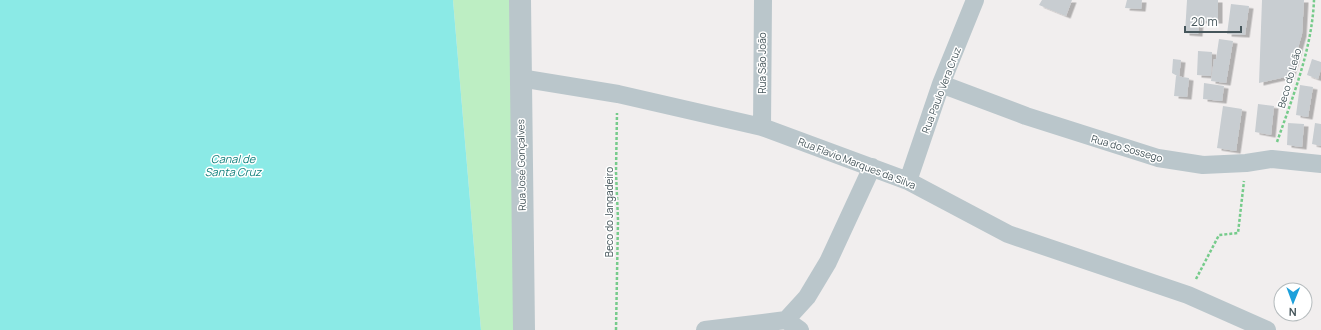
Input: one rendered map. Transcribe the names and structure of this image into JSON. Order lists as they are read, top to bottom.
{
  "streets": {
    "street": [
      "Rua São João",
      "Rua Paulo Vera Cruz",
      "Rua do Sossego",
      "Rua Flavio Marques da Silva",
      "Rua José Gonçalves"
    ],
    "path": ["Beco do Leão", "Beco do Jangadeiro"]
  },
  "crossings": [
    ["Rua São João", "Rua Flavio Marques da Silva"],
    ["Beco do Leão", "Rua do Sossego"],
    ["Rua Paulo Vera Cruz", "Rua do Sossego"],
    ["Rua Paulo Vera Cruz", "Rua Flavio Marques da Silva"],
    ["Rua Flavio Marques da Silva", "Rua José Gonçalves"],
    ["Rua Flavio Marques da Silva", "Beco do Jangadeiro"]
  ],
  "water": ["Canal de Santa Cruz"],
  "scale_bar": "20 m",
  "north": "bottom"
}
